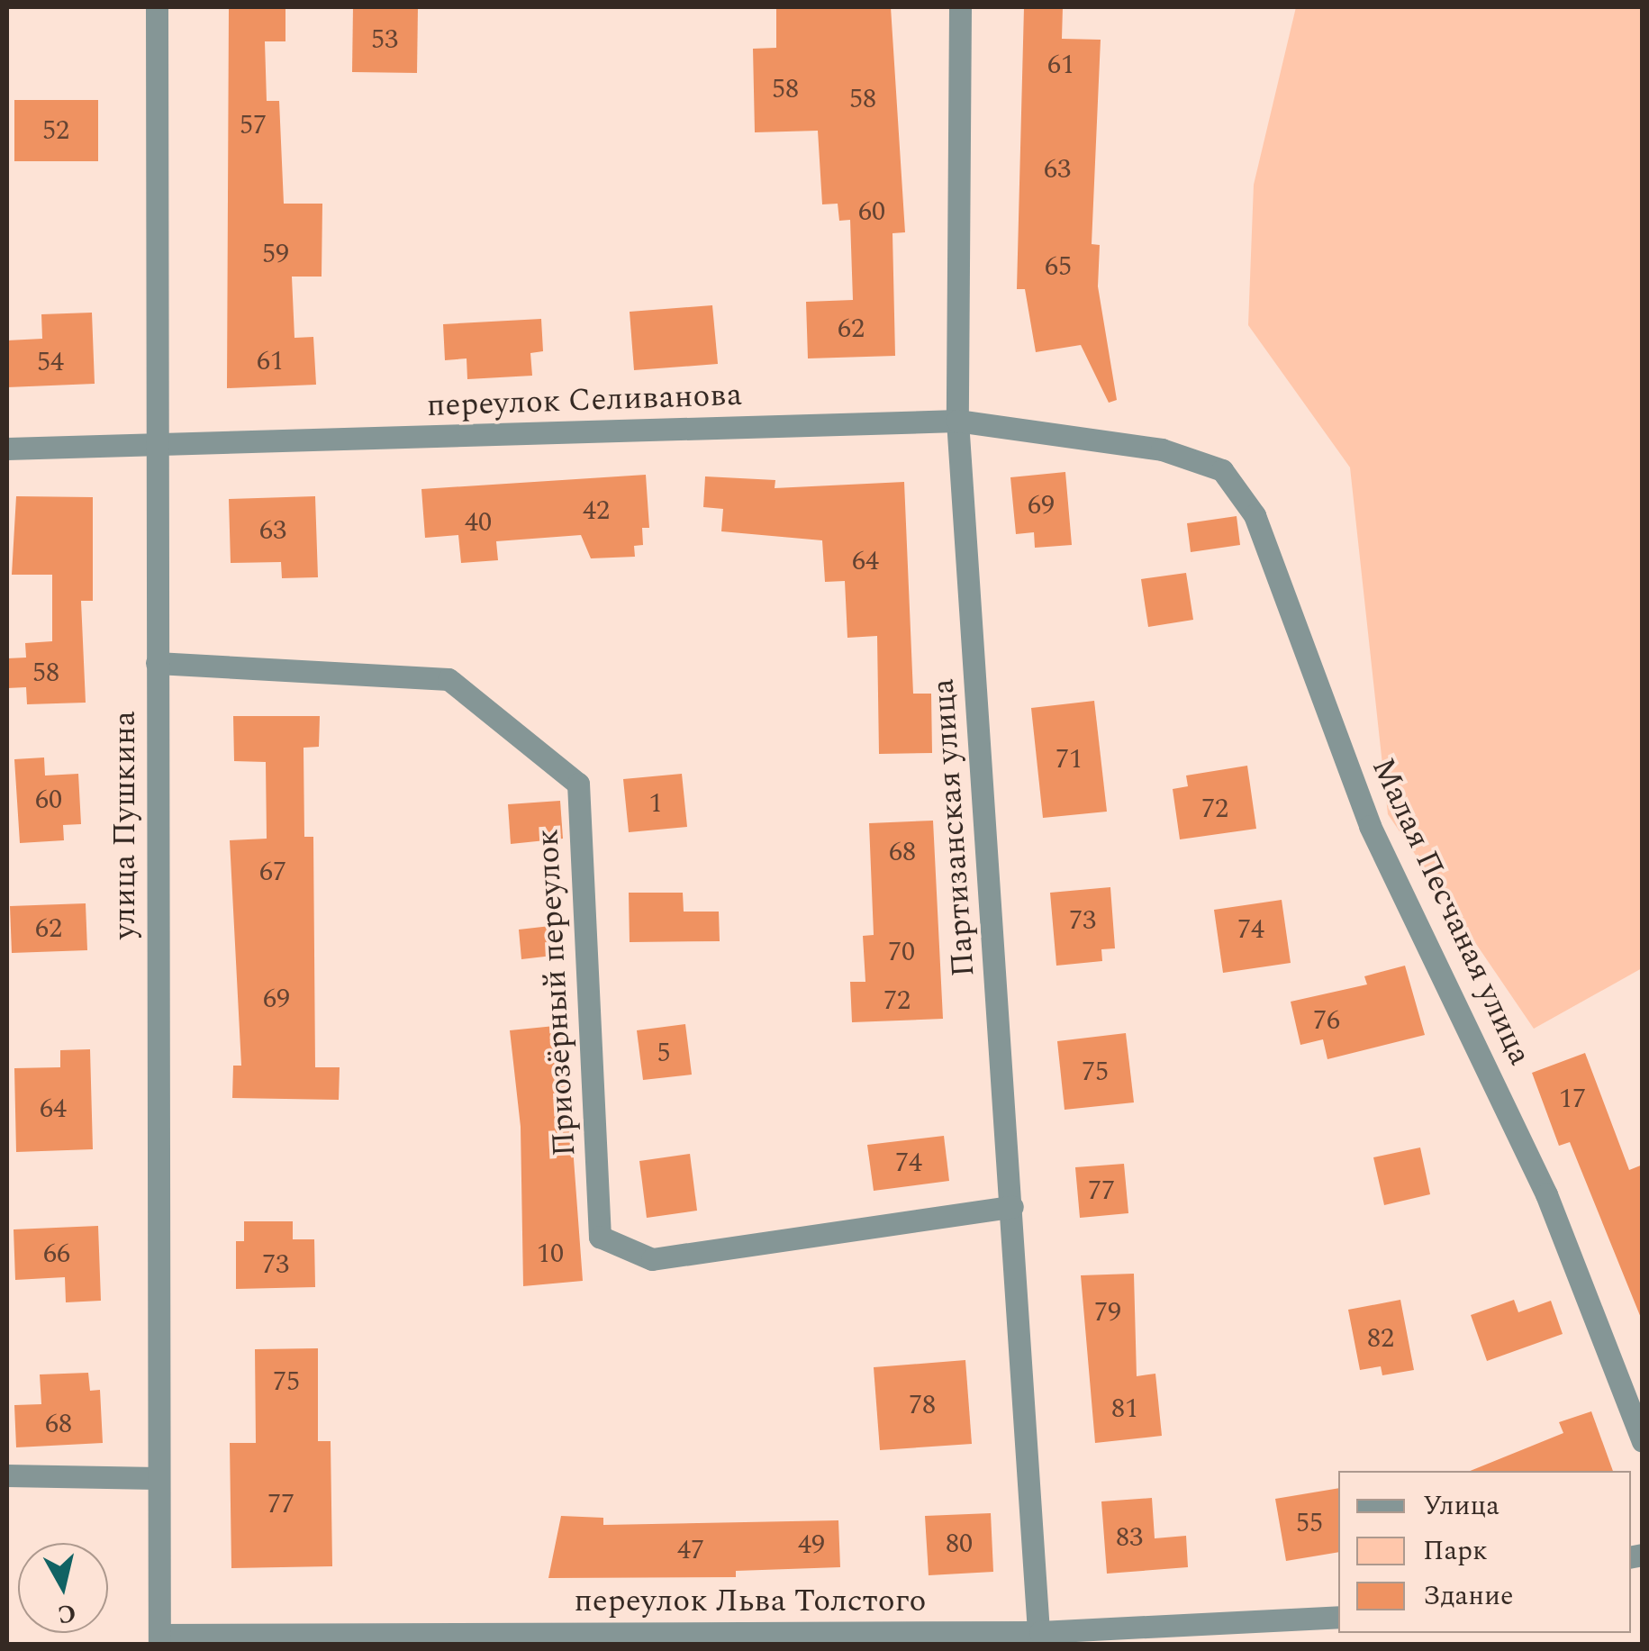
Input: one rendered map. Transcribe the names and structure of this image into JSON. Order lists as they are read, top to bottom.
{
  "streets": {
    "street": [
      "переулок Селиванова",
      "улица Пушкина",
      "Партизанская улица",
      "Малая Песчаная улица",
      "Приозёрный переулок",
      "переулок Льва Толстого"
    ]
  },
  "crossings": [
    ["переулок Селиванова", "улица Пушкина"],
    ["переулок Селиванова", "Партизанская улица"],
    ["переулок Селиванова", "Малая Песчаная улица"],
    ["улица Пушкина", "Приозёрный переулок"],
    ["улица Пушкина", "переулок Льва Толстого"],
    ["Партизанская улица", "Приозёрный переулок"],
    ["Партизанская улица", "переулок Льва Толстого"]
  ],
  "house_numbers": [
    "53",
    "61",
    "58",
    "58",
    "57",
    "52",
    "63",
    "60",
    "59",
    "65",
    "62",
    "61",
    "54",
    "69",
    "42",
    "40",
    "63",
    "64",
    "58",
    "71",
    "60",
    "1",
    "72",
    "68",
    "67",
    "73",
    "62",
    "74",
    "70",
    "69",
    "72",
    "76",
    "5",
    "75",
    "17",
    "64",
    "74",
    "77",
    "66",
    "10",
    "73",
    "79",
    "82",
    "75",
    "78",
    "81",
    "68",
    "77",
    "55",
    "83",
    "80",
    "49",
    "47"
  ],
  "legend": ["Улица", "Парк", "Здание"],
  "north": "bottom"
}
